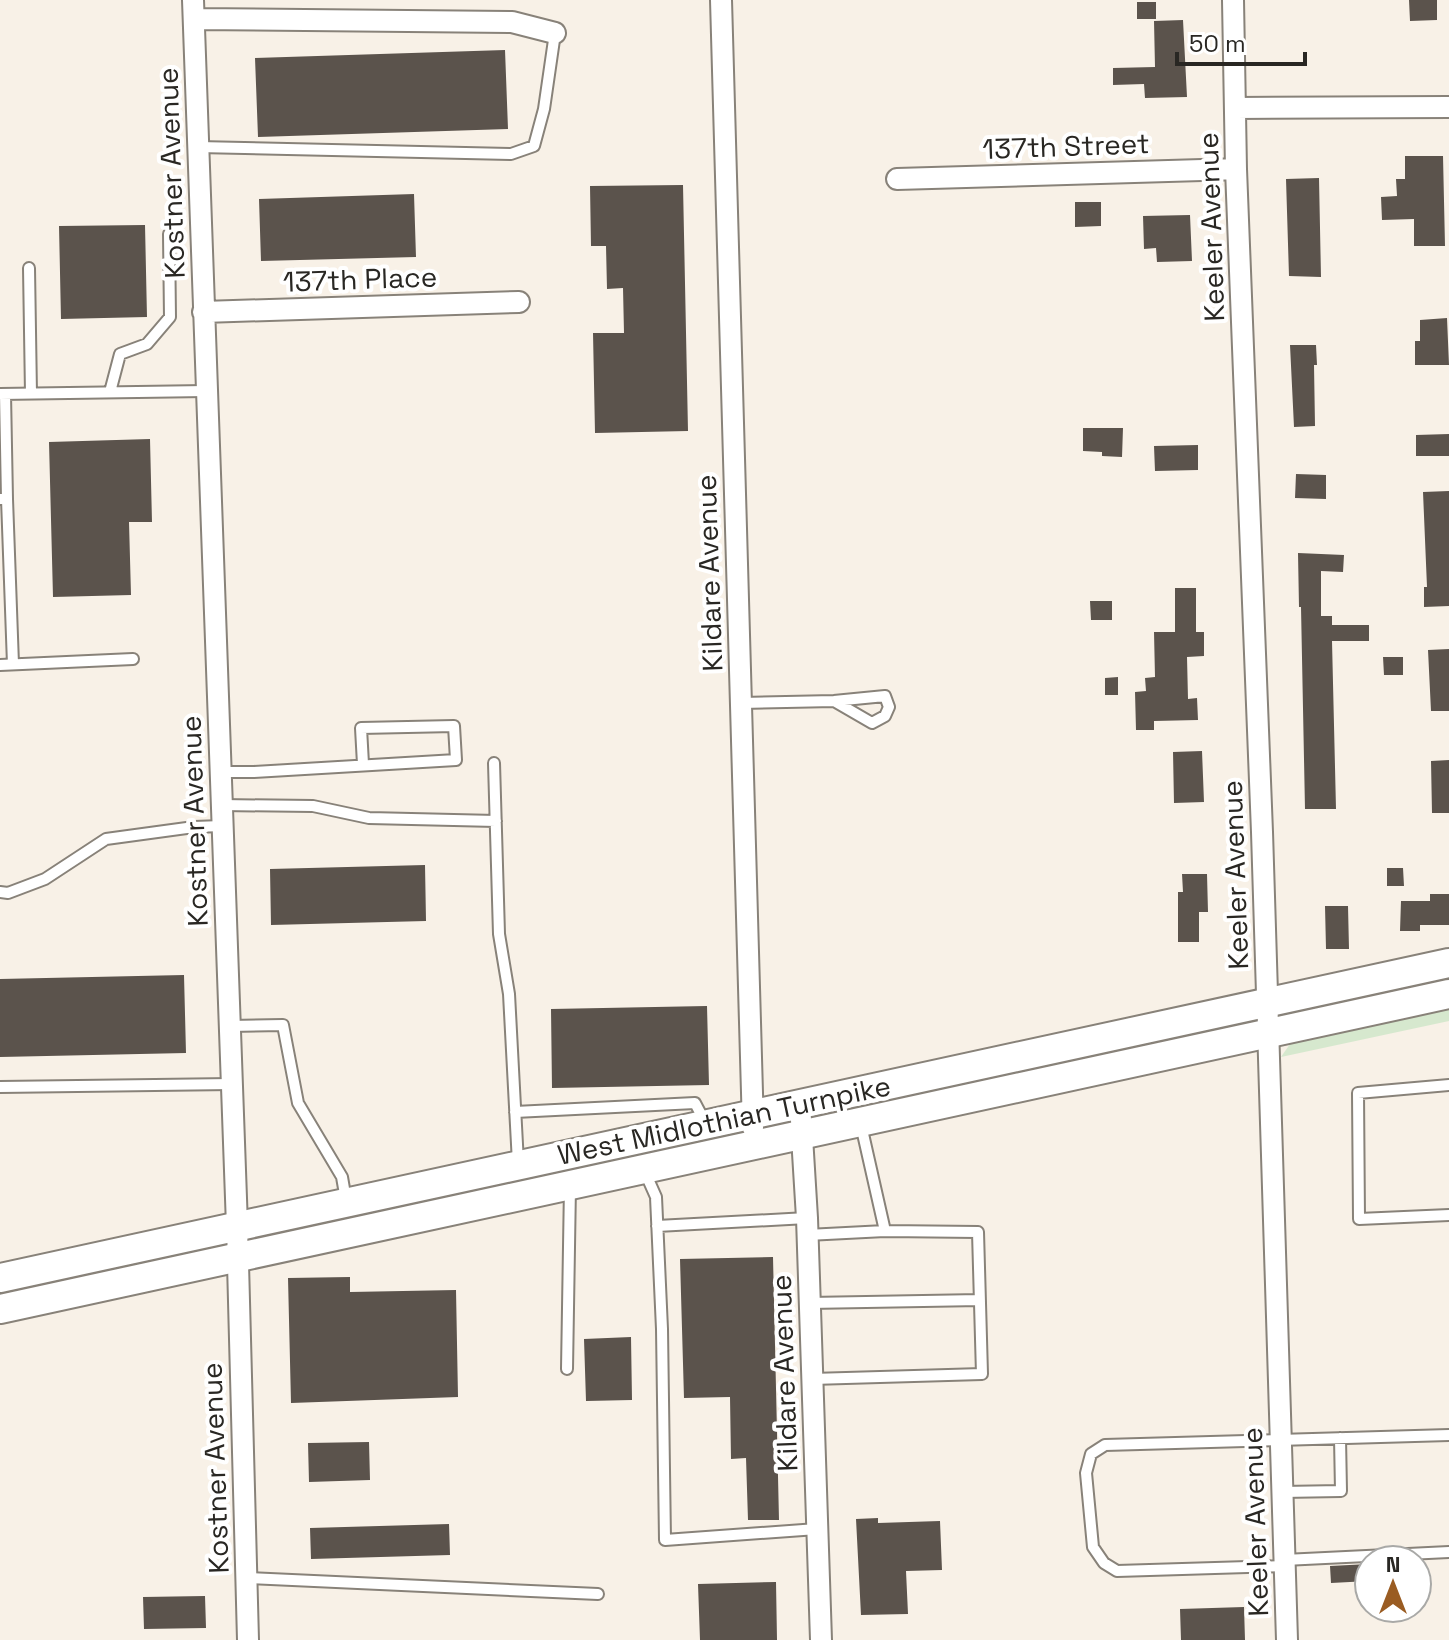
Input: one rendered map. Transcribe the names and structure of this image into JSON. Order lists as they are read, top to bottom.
{
  "streets": {
    "main road": ["West Midlothian Turnpike"],
    "street": [
      "137th Street",
      "Kostner Avenue",
      "Keeler Avenue",
      "137th Place",
      "Kildare Avenue"
    ]
  },
  "crossings": [
    ["137th Street", "Keeler Avenue"],
    ["Kostner Avenue", "137th Place"],
    ["Kostner Avenue", "West Midlothian Turnpike"],
    ["Keeler Avenue", "West Midlothian Turnpike"],
    ["Kildare Avenue", "West Midlothian Turnpike"]
  ],
  "scale_bar": "50 m",
  "north": "top"
}
